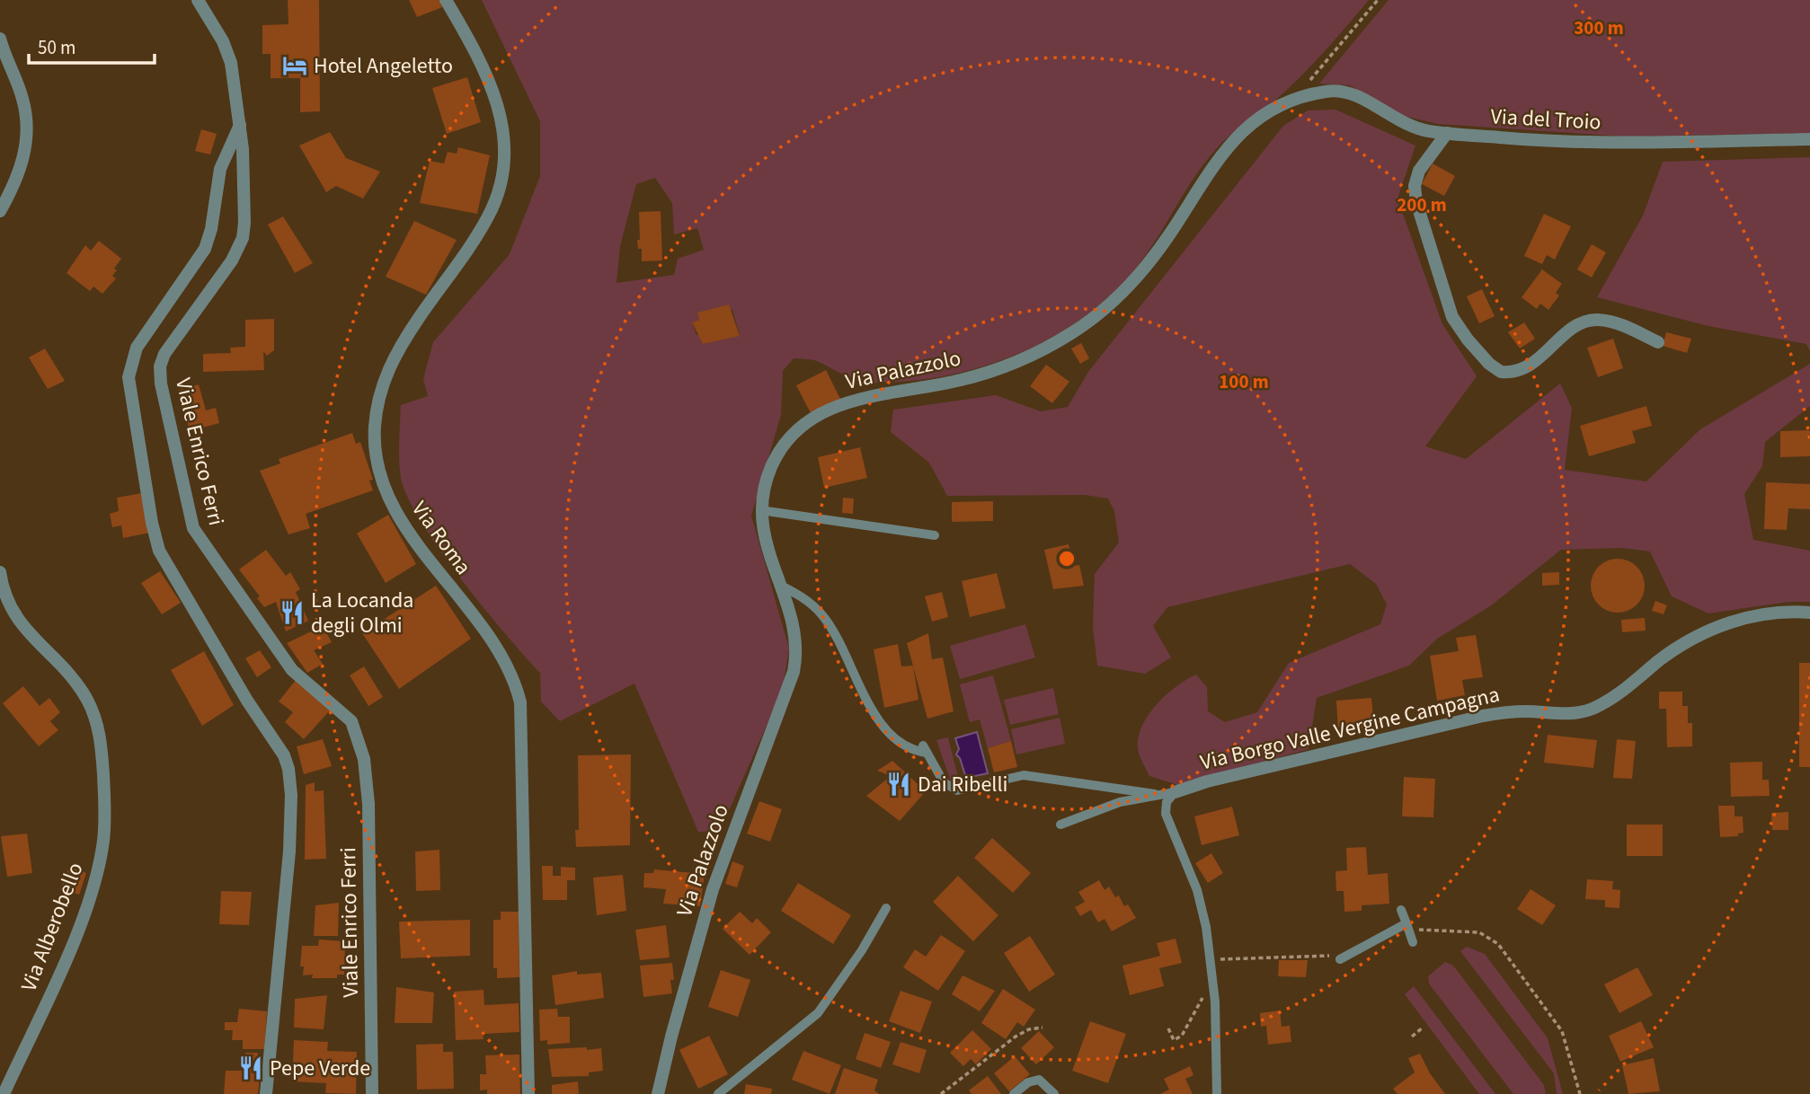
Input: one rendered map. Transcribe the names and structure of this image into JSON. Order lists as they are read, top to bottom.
{
  "streets": {
    "street": [
      "Via del Troio",
      "Via Palazzolo",
      "Viale Enrico Ferri",
      "Via Roma",
      "Via Borgo Valle Vergine Campagna",
      "Via Alberobello"
    ]
  },
  "crossings": [
    ["Via del Troio", "Via Palazzolo"]
  ],
  "places": {
    "hotel": ["Hotel Angeletto"],
    "restaurant": ["La Locanda degli Olmi", "Dai Ribelli", "Pepe Verde"]
  },
  "scale_bar": "50 m",
  "rings": ["300 m", "200 m", "100 m"]
}
